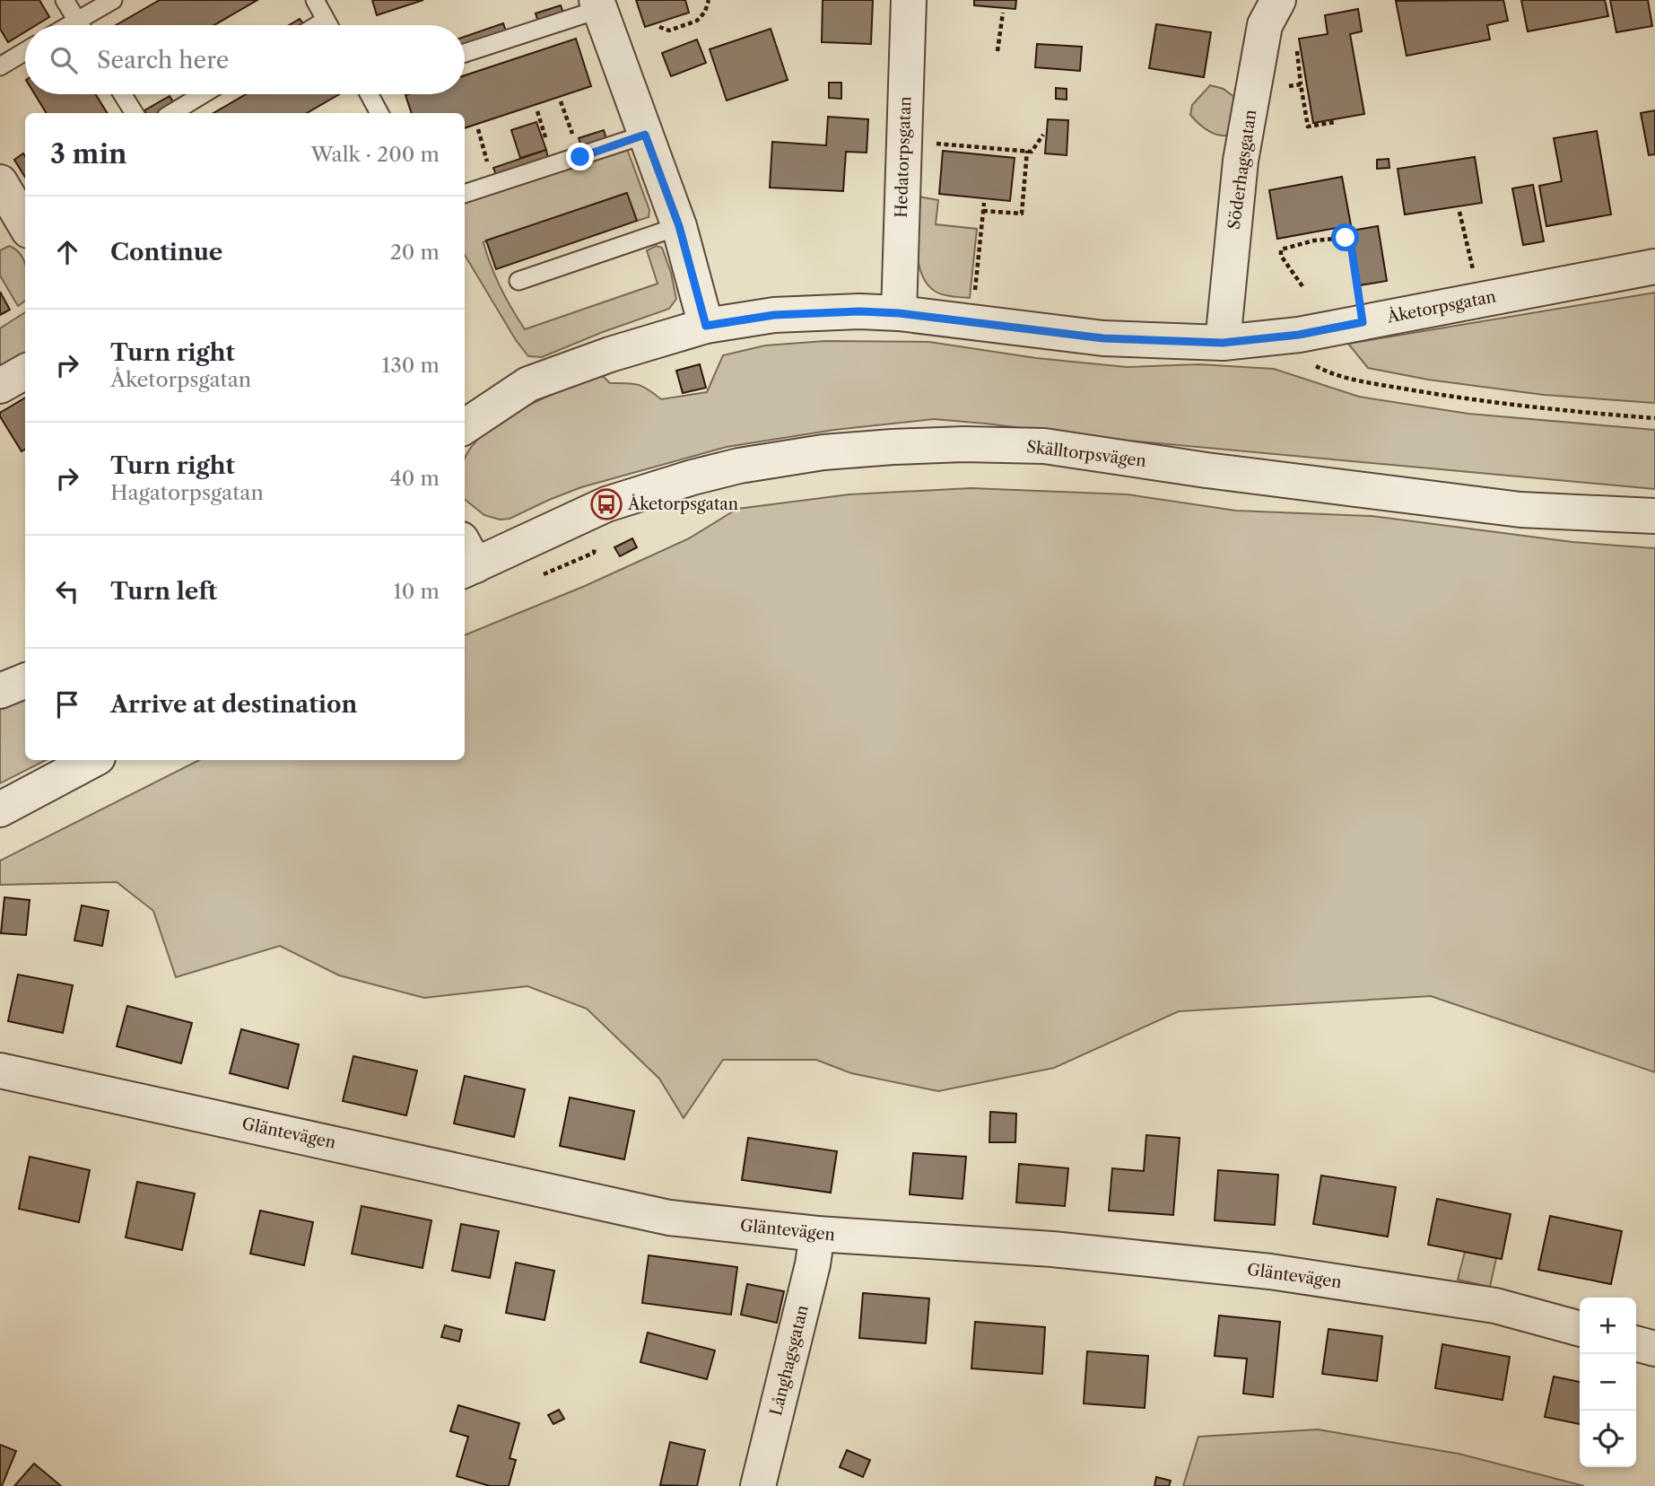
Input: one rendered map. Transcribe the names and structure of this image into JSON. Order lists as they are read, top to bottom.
{
  "streets": {
    "street": [
      "Hedatorpsgatan",
      "Söderhagsgatan",
      "Åketorpsgatan",
      "Skälltorpsvägen",
      "Gläntevägen",
      "Långhagsgatan"
    ]
  },
  "crossings": [
    ["Hedatorpsgatan", "Åketorpsgatan"],
    ["Söderhagsgatan", "Åketorpsgatan"],
    ["Gläntevägen", "Långhagsgatan"]
  ],
  "places": {
    "bus stop": ["Åketorpsgatan"]
  },
  "page": {
    "search": "Search here",
    "heading": ["3 min", "Walk · 200 m"],
    "list": [
      ["Continue", "20 m"],
      ["Turn right", "Åketorpsgatan", "130 m"],
      ["Turn right", "Hagatorpsgatan", "40 m"],
      ["Turn left", "10 m"],
      "Arrive at destination"
    ],
    "map_buttons": ["+", "−"]
  }
}
